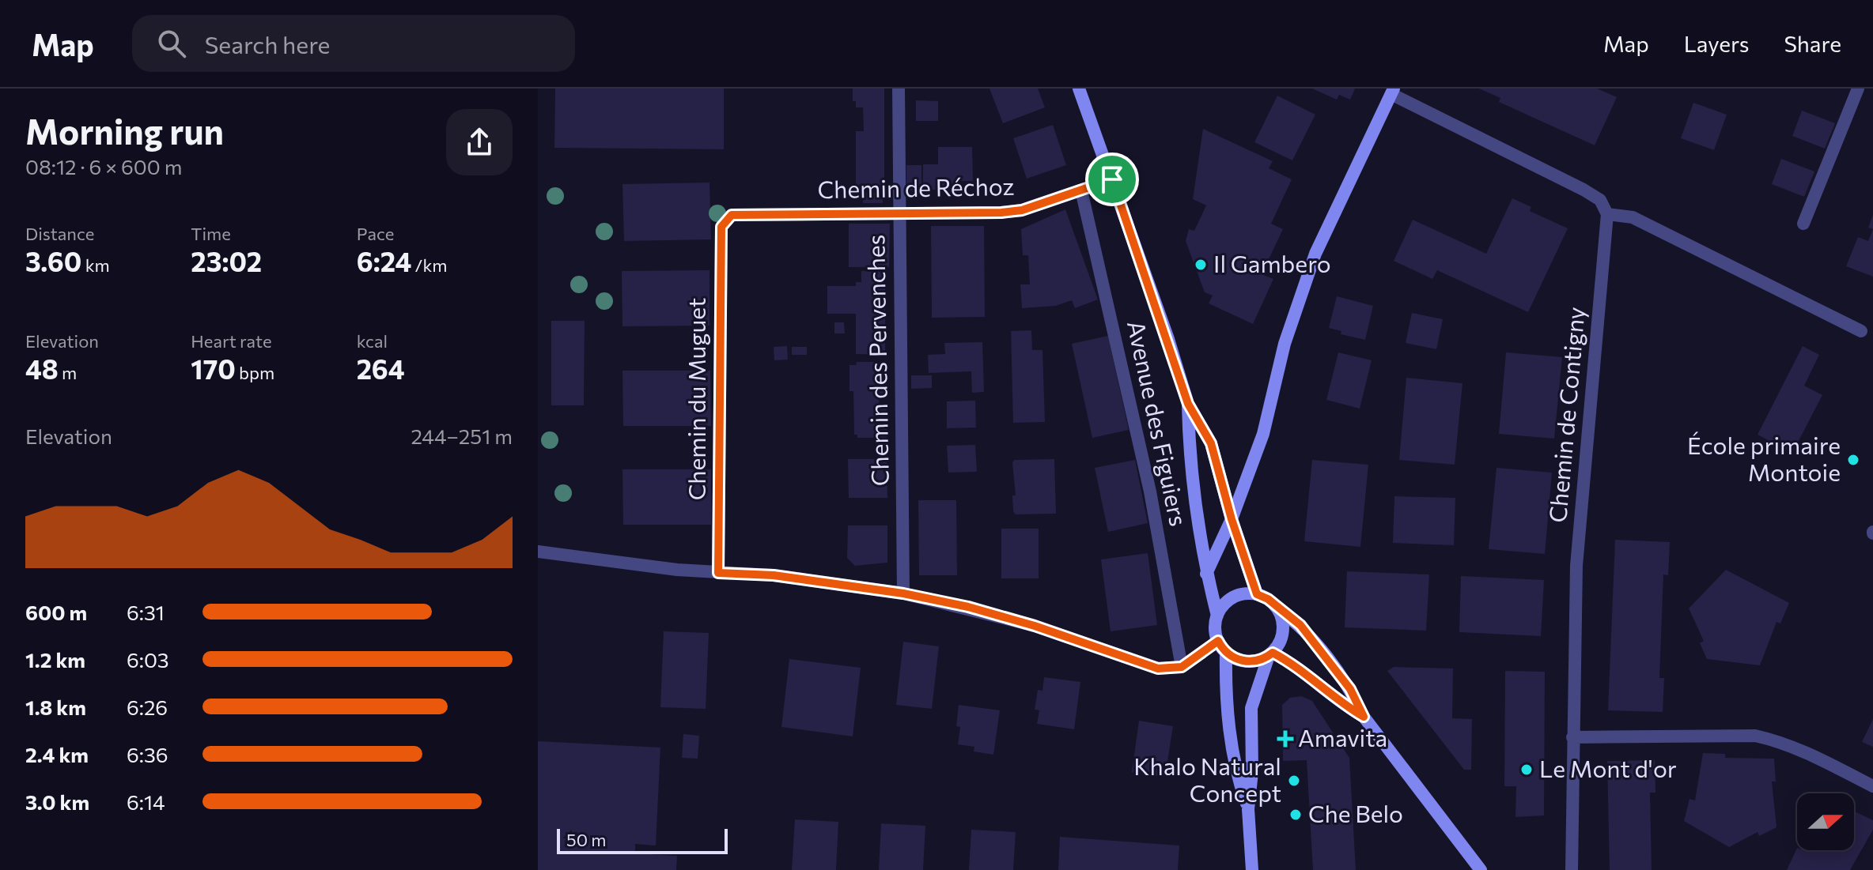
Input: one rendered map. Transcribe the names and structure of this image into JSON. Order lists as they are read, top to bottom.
{
  "streets": {
    "street": [
      "Chemin de Réchoz",
      "Chemin des Pervenches",
      "Chemin du Muguet",
      "Chemin de Contigny",
      "Avenue des Figuiers"
    ]
  },
  "crossings": [
    ["Chemin de Réchoz", "Chemin des Pervenches"],
    ["Chemin de Réchoz", "Chemin du Muguet"],
    ["Chemin de Réchoz", "Avenue des Figuiers"]
  ],
  "places": {
    "other": [
      "Il Gambero",
      "École primaire Montoie",
      "Le Mont d'or",
      "Khalo Natural Concept",
      "Che Belo"
    ],
    "health": ["Amavita"]
  },
  "scale_bar": "50 m",
  "north": "right",
  "page": {
    "header": "Map",
    "search": "Search here",
    "nav": ["Map", "Layers", "Share"],
    "heading": ["Morning run", "08:12 · 6 × 600 m"],
    "stats": [
      ["Distance", "3.60 km"],
      ["Time", "23:02"],
      ["Pace", "6:24 /km"],
      ["Elevation", "48 m"],
      ["Heart rate", "170 bpm"],
      ["kcal", "264"]
    ],
    "chart": ["Elevation", "244–251 m"],
    "list": [
      {
        "name": "600 m",
        "note": "6:31"
      },
      {
        "name": "1.2 km",
        "note": "6:03"
      },
      {
        "name": "1.8 km",
        "note": "6:26"
      },
      {
        "name": "2.4 km",
        "note": "6:36"
      },
      {
        "name": "3.0 km",
        "note": "6:14"
      }
    ],
    "scale": "50 m"
  }
}
